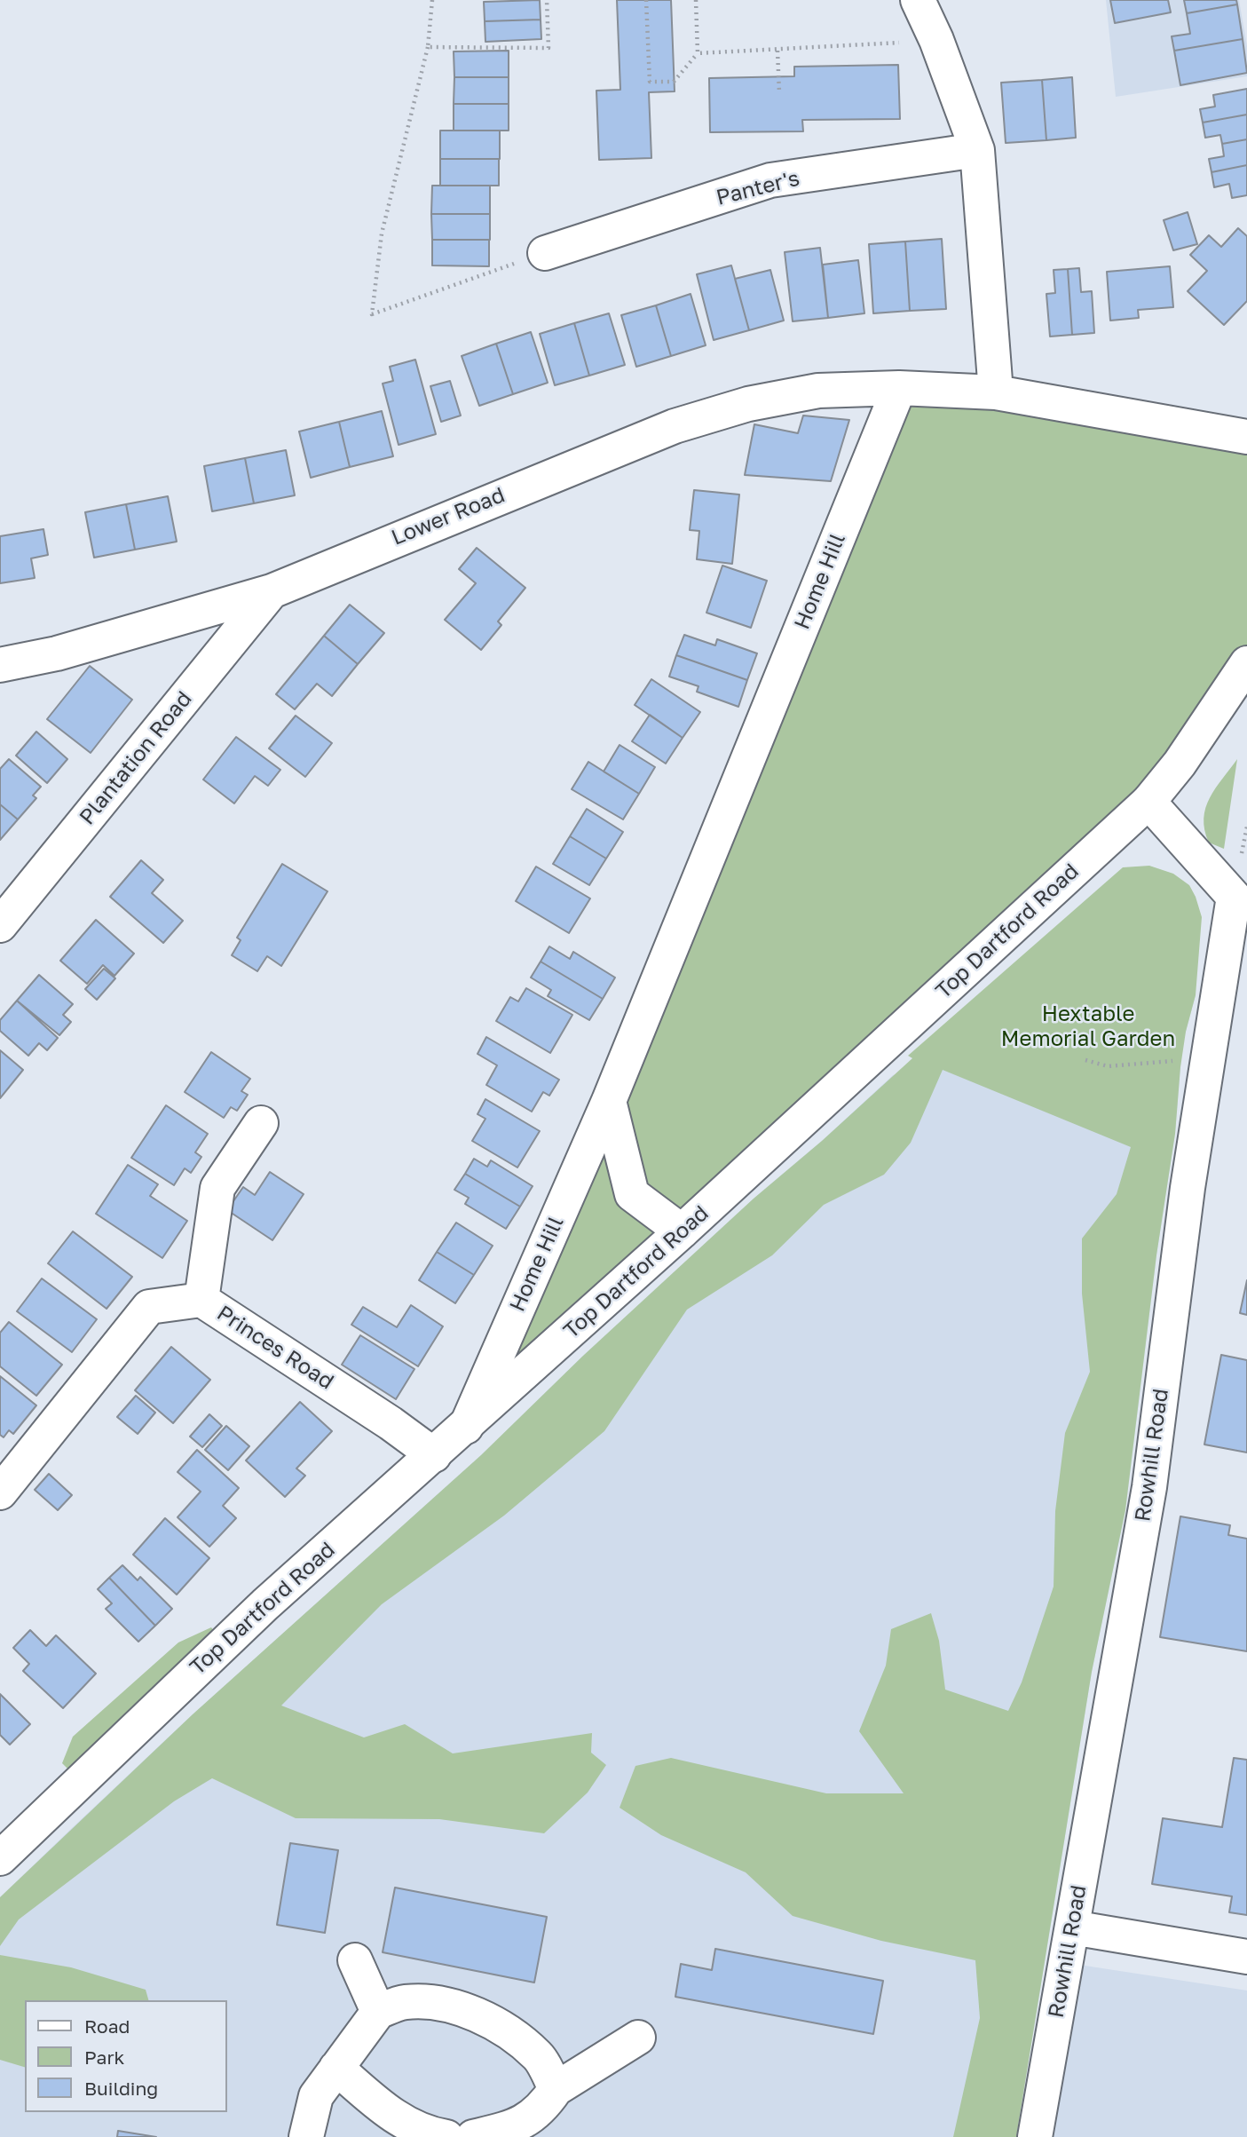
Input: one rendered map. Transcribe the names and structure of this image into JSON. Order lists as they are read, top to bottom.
{
  "streets": {
    "street": [
      "Panter's",
      "Lower Road",
      "Home Hill",
      "Plantation Road",
      "Top Dartford Road",
      "Princes Road",
      "Rowhill Road"
    ]
  },
  "crossings": [
    ["Lower Road", "Home Hill"],
    ["Lower Road", "Plantation Road"],
    ["Home Hill", "Top Dartford Road"],
    ["Top Dartford Road", "Princes Road"],
    ["Top Dartford Road", "Rowhill Road"]
  ],
  "parks": ["Hextable Memorial Garden"],
  "legend": ["Road", "Park", "Building"]
}
